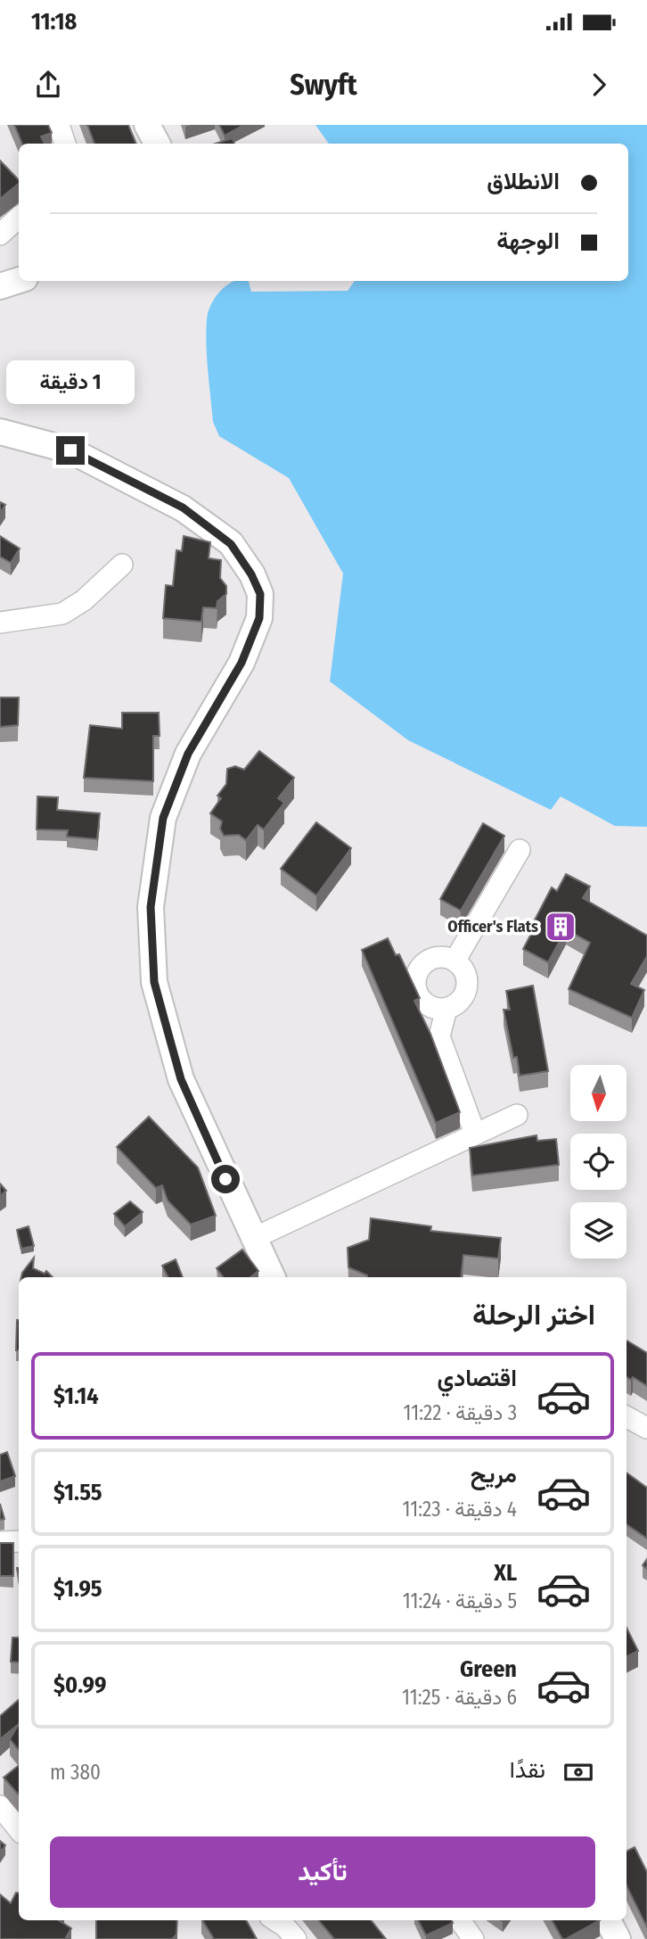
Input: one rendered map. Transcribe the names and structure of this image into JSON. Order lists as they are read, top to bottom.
{
  "places": {
    "building": ["Officer's Flats"]
  },
  "north": "bottom",
  "page": {
    "status": "11:18",
    "header": "Swyft",
    "banner": ["الانطلاق", "الوجهة"],
    "bubble": "1 دقيقة",
    "heading": "اختر الرحلة",
    "list": [
      {
        "name": "اقتصادي",
        "note": "3 دقيقة · 11:22",
        "value": "$1.14"
      },
      {
        "name": "مريح",
        "note": "4 دقيقة · 11:23",
        "value": "$1.55"
      },
      {
        "name": "XL",
        "note": "5 دقيقة · 11:24",
        "value": "$1.95"
      },
      {
        "name": "Green",
        "note": "6 دقيقة · 11:25",
        "value": "$0.99"
      }
    ],
    "pay": ["نقدًا", "380 m"],
    "buttons": "تأكيد"
  }
}
